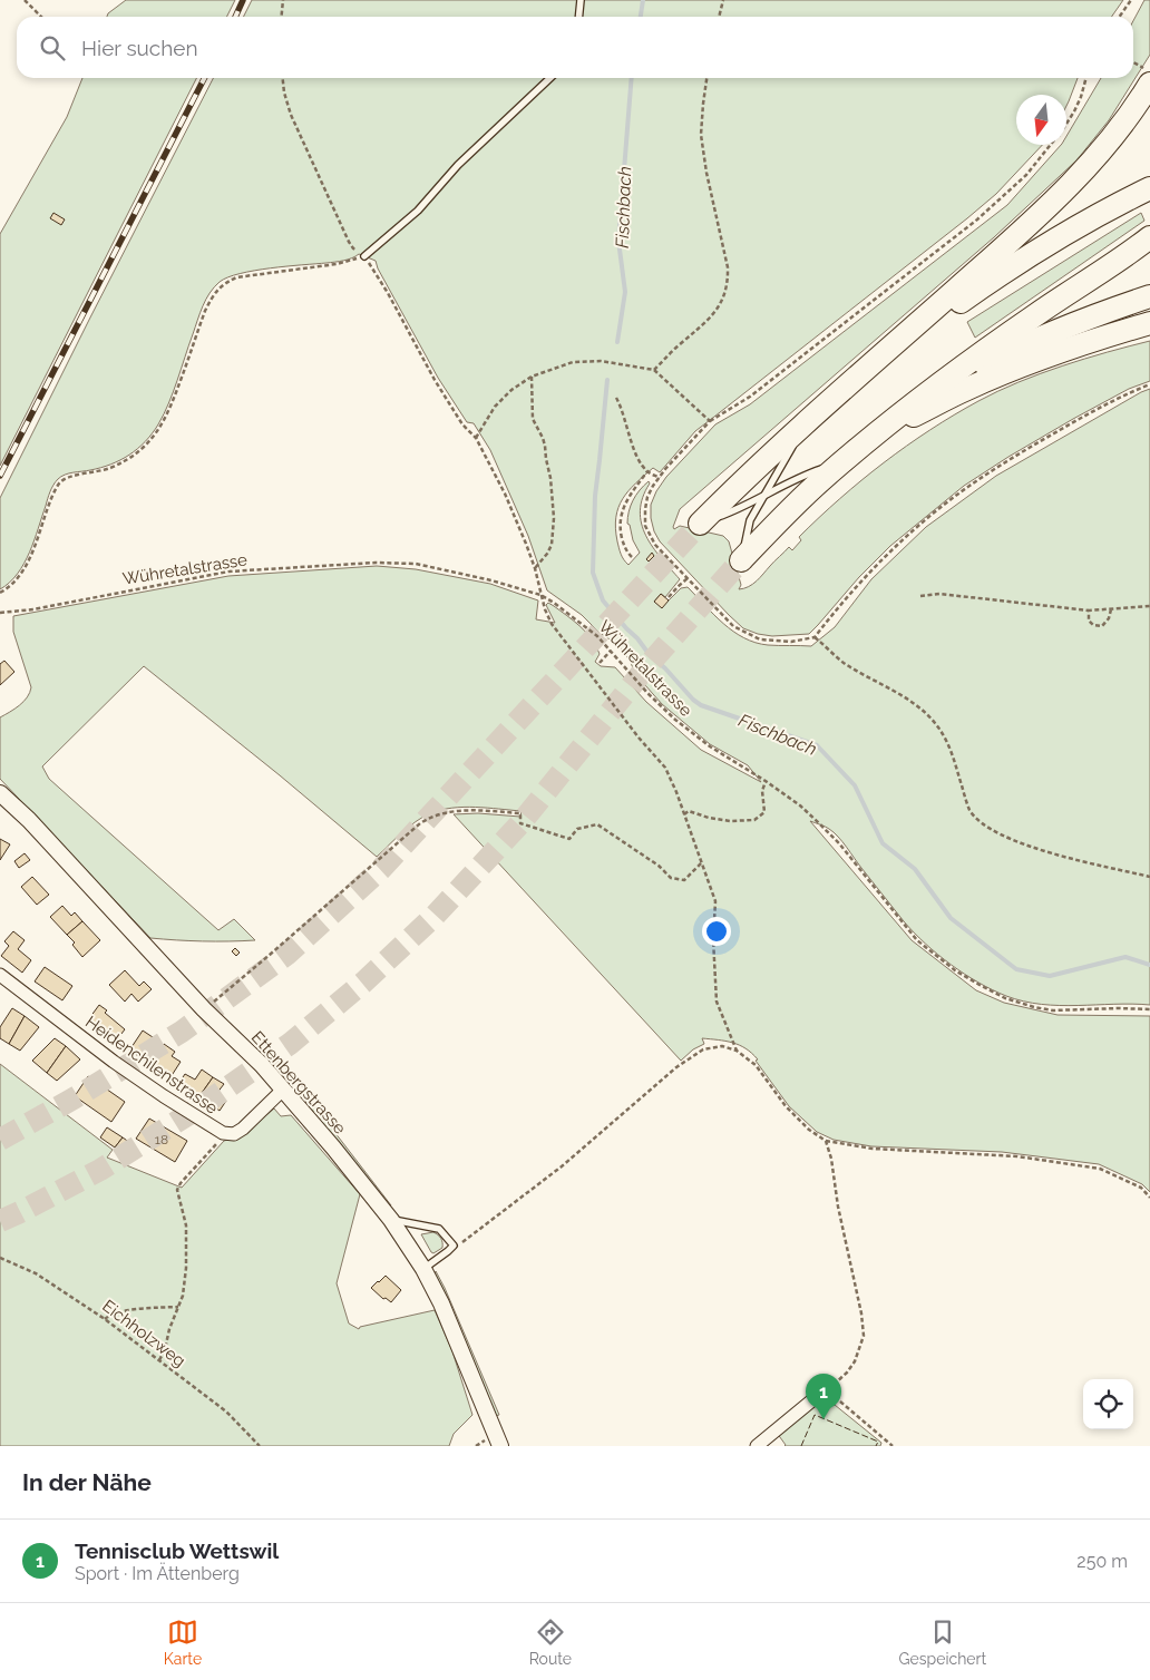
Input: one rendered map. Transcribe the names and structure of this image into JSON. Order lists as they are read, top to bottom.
{
  "streets": {
    "street": ["Heidenchilenstrasse", "Ettenbergstrasse"],
    "path": ["Wühretalstrasse", "Eichholzweg"]
  },
  "crossings": [
    ["Heidenchilenstrasse", "Ettenbergstrasse"]
  ],
  "water": ["Fischbach"],
  "house_numbers": ["18"],
  "north": "bottom",
  "page": {
    "search": "Hier suchen",
    "pins": "1",
    "heading": "In der Nähe",
    "list": [
      {
        "mark": "1",
        "name": "Tennisclub Wettswil",
        "note": "Sport · Im Ättenberg",
        "value": "250 m"
      }
    ],
    "nav": ["Karte", "Route", "Gespeichert"]
  }
}
